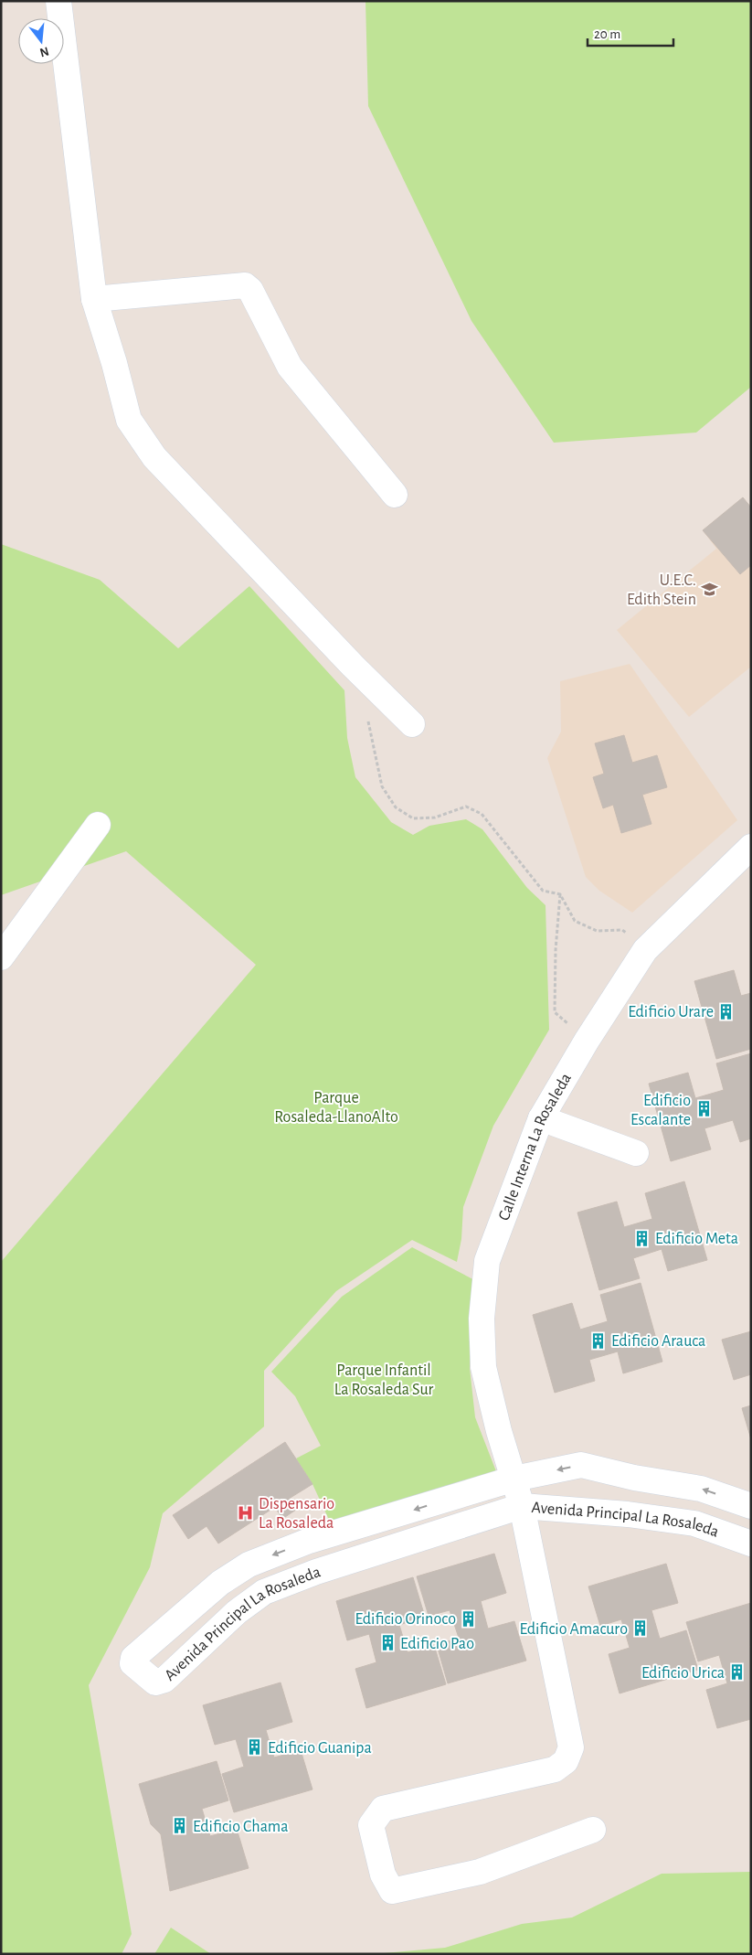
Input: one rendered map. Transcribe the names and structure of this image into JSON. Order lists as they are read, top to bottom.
{
  "streets": {
    "street": ["Calle Interna La Rosaleda", "Avenida Principal La Rosaleda"]
  },
  "crossings": [
    ["Calle Interna La Rosaleda", "Avenida Principal La Rosaleda"]
  ],
  "parks": ["Parque Rosaleda-LlanoAlto", "Parque Infantil La Rosaleda Sur"],
  "places": {
    "school or university": ["U.E.C. Edith Stein"],
    "building": [
      "Edificio Urare",
      "Edificio Escalante",
      "Edificio Meta",
      "Edificio Arauca",
      "Edificio Orinoco",
      "Edificio Amacuro",
      "Edificio Pao",
      "Edificio Urica",
      "Edificio Guanipa",
      "Edificio Chama"
    ],
    "hospital": ["Dispensario La Rosaleda"]
  },
  "scale_bar": "20 m",
  "north": "bottom"
}
